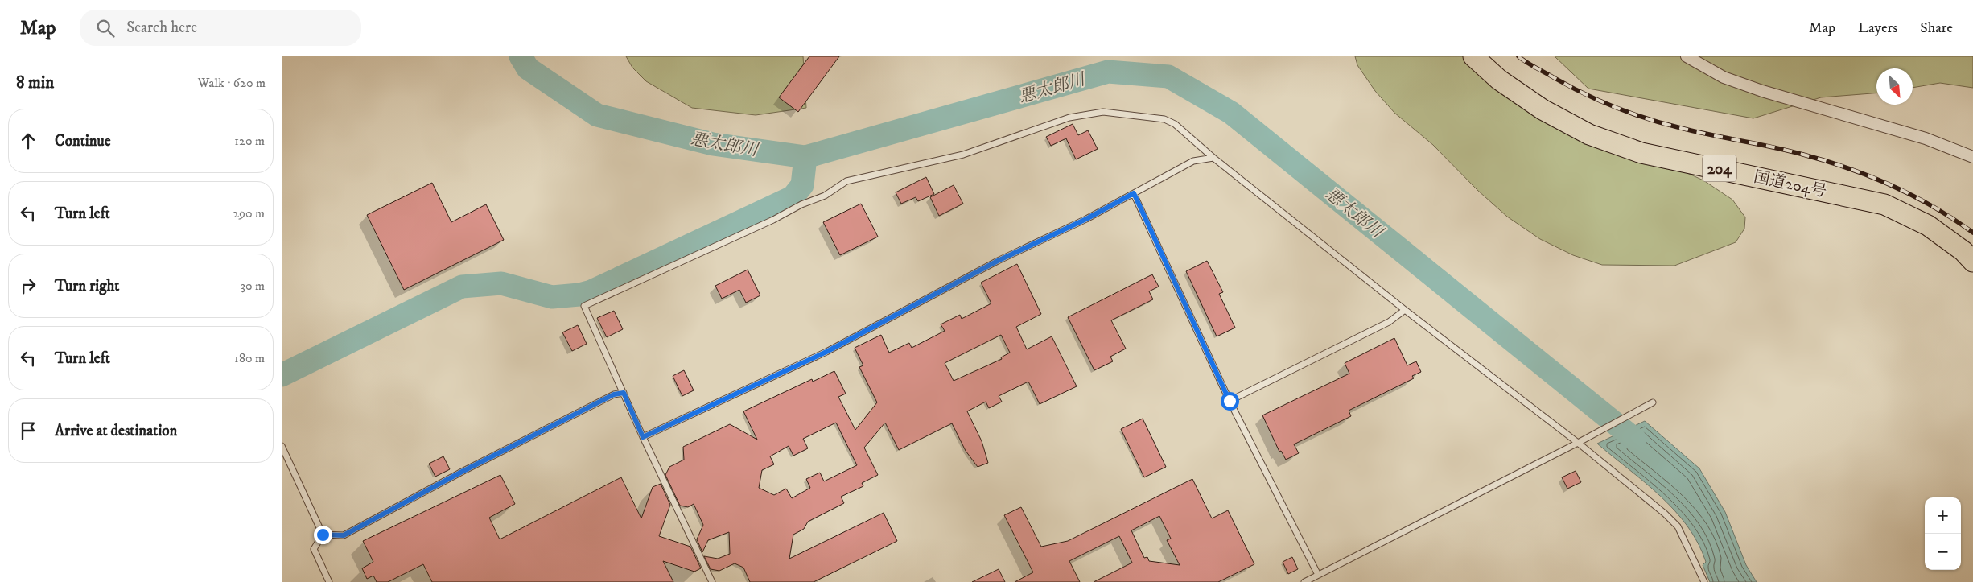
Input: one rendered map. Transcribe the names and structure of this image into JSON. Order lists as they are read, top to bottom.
{
  "streets": {
    "highway": ["204", "国道204号"]
  },
  "water": ["悪太郎川"],
  "north": "bottom right",
  "page": {
    "header": "Map",
    "search": "Search here",
    "nav": ["Map", "Layers", "Share"],
    "heading": ["8 min", "Walk · 620 m"],
    "list": [
      ["Continue", "120 m"],
      ["Turn left", "290 m"],
      ["Turn right", "30 m"],
      ["Turn left", "180 m"],
      "Arrive at destination"
    ],
    "map_buttons": ["+", "−"]
  }
}
